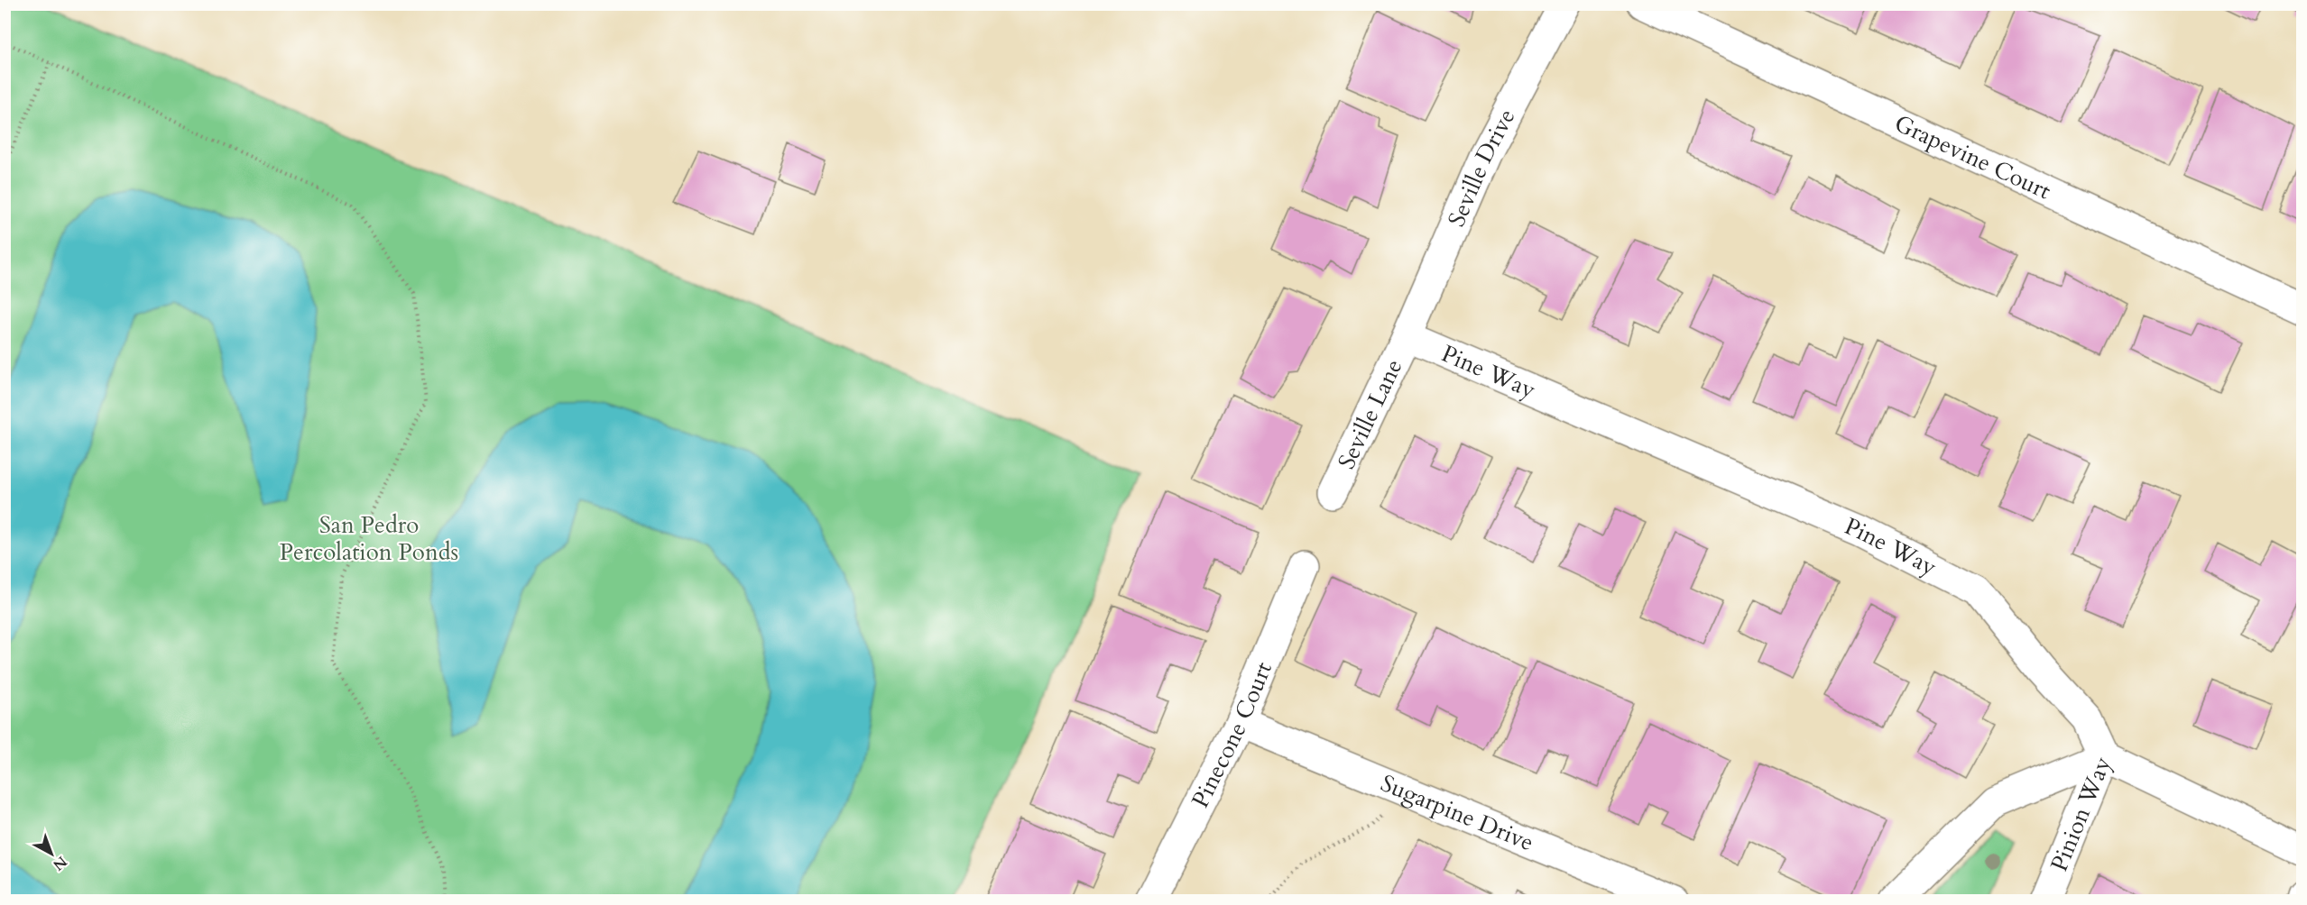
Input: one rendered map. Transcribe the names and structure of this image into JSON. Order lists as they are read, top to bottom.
{
  "streets": {
    "street": [
      "Grapevine Court",
      "Seville Drive",
      "Pine Way",
      "Seville Lane",
      "Pinecone Court",
      "Sugarpine Drive",
      "Pinion Way"
    ]
  },
  "crossings": [
    ["Seville Drive", "Pine Way"],
    ["Seville Drive", "Seville Lane"],
    ["Pine Way", "Seville Lane"],
    ["Pine Way", "Pinion Way"],
    ["Pinecone Court", "Sugarpine Drive"]
  ],
  "parks": ["San Pedro Percolation Ponds"],
  "north": "bottom right"
}
